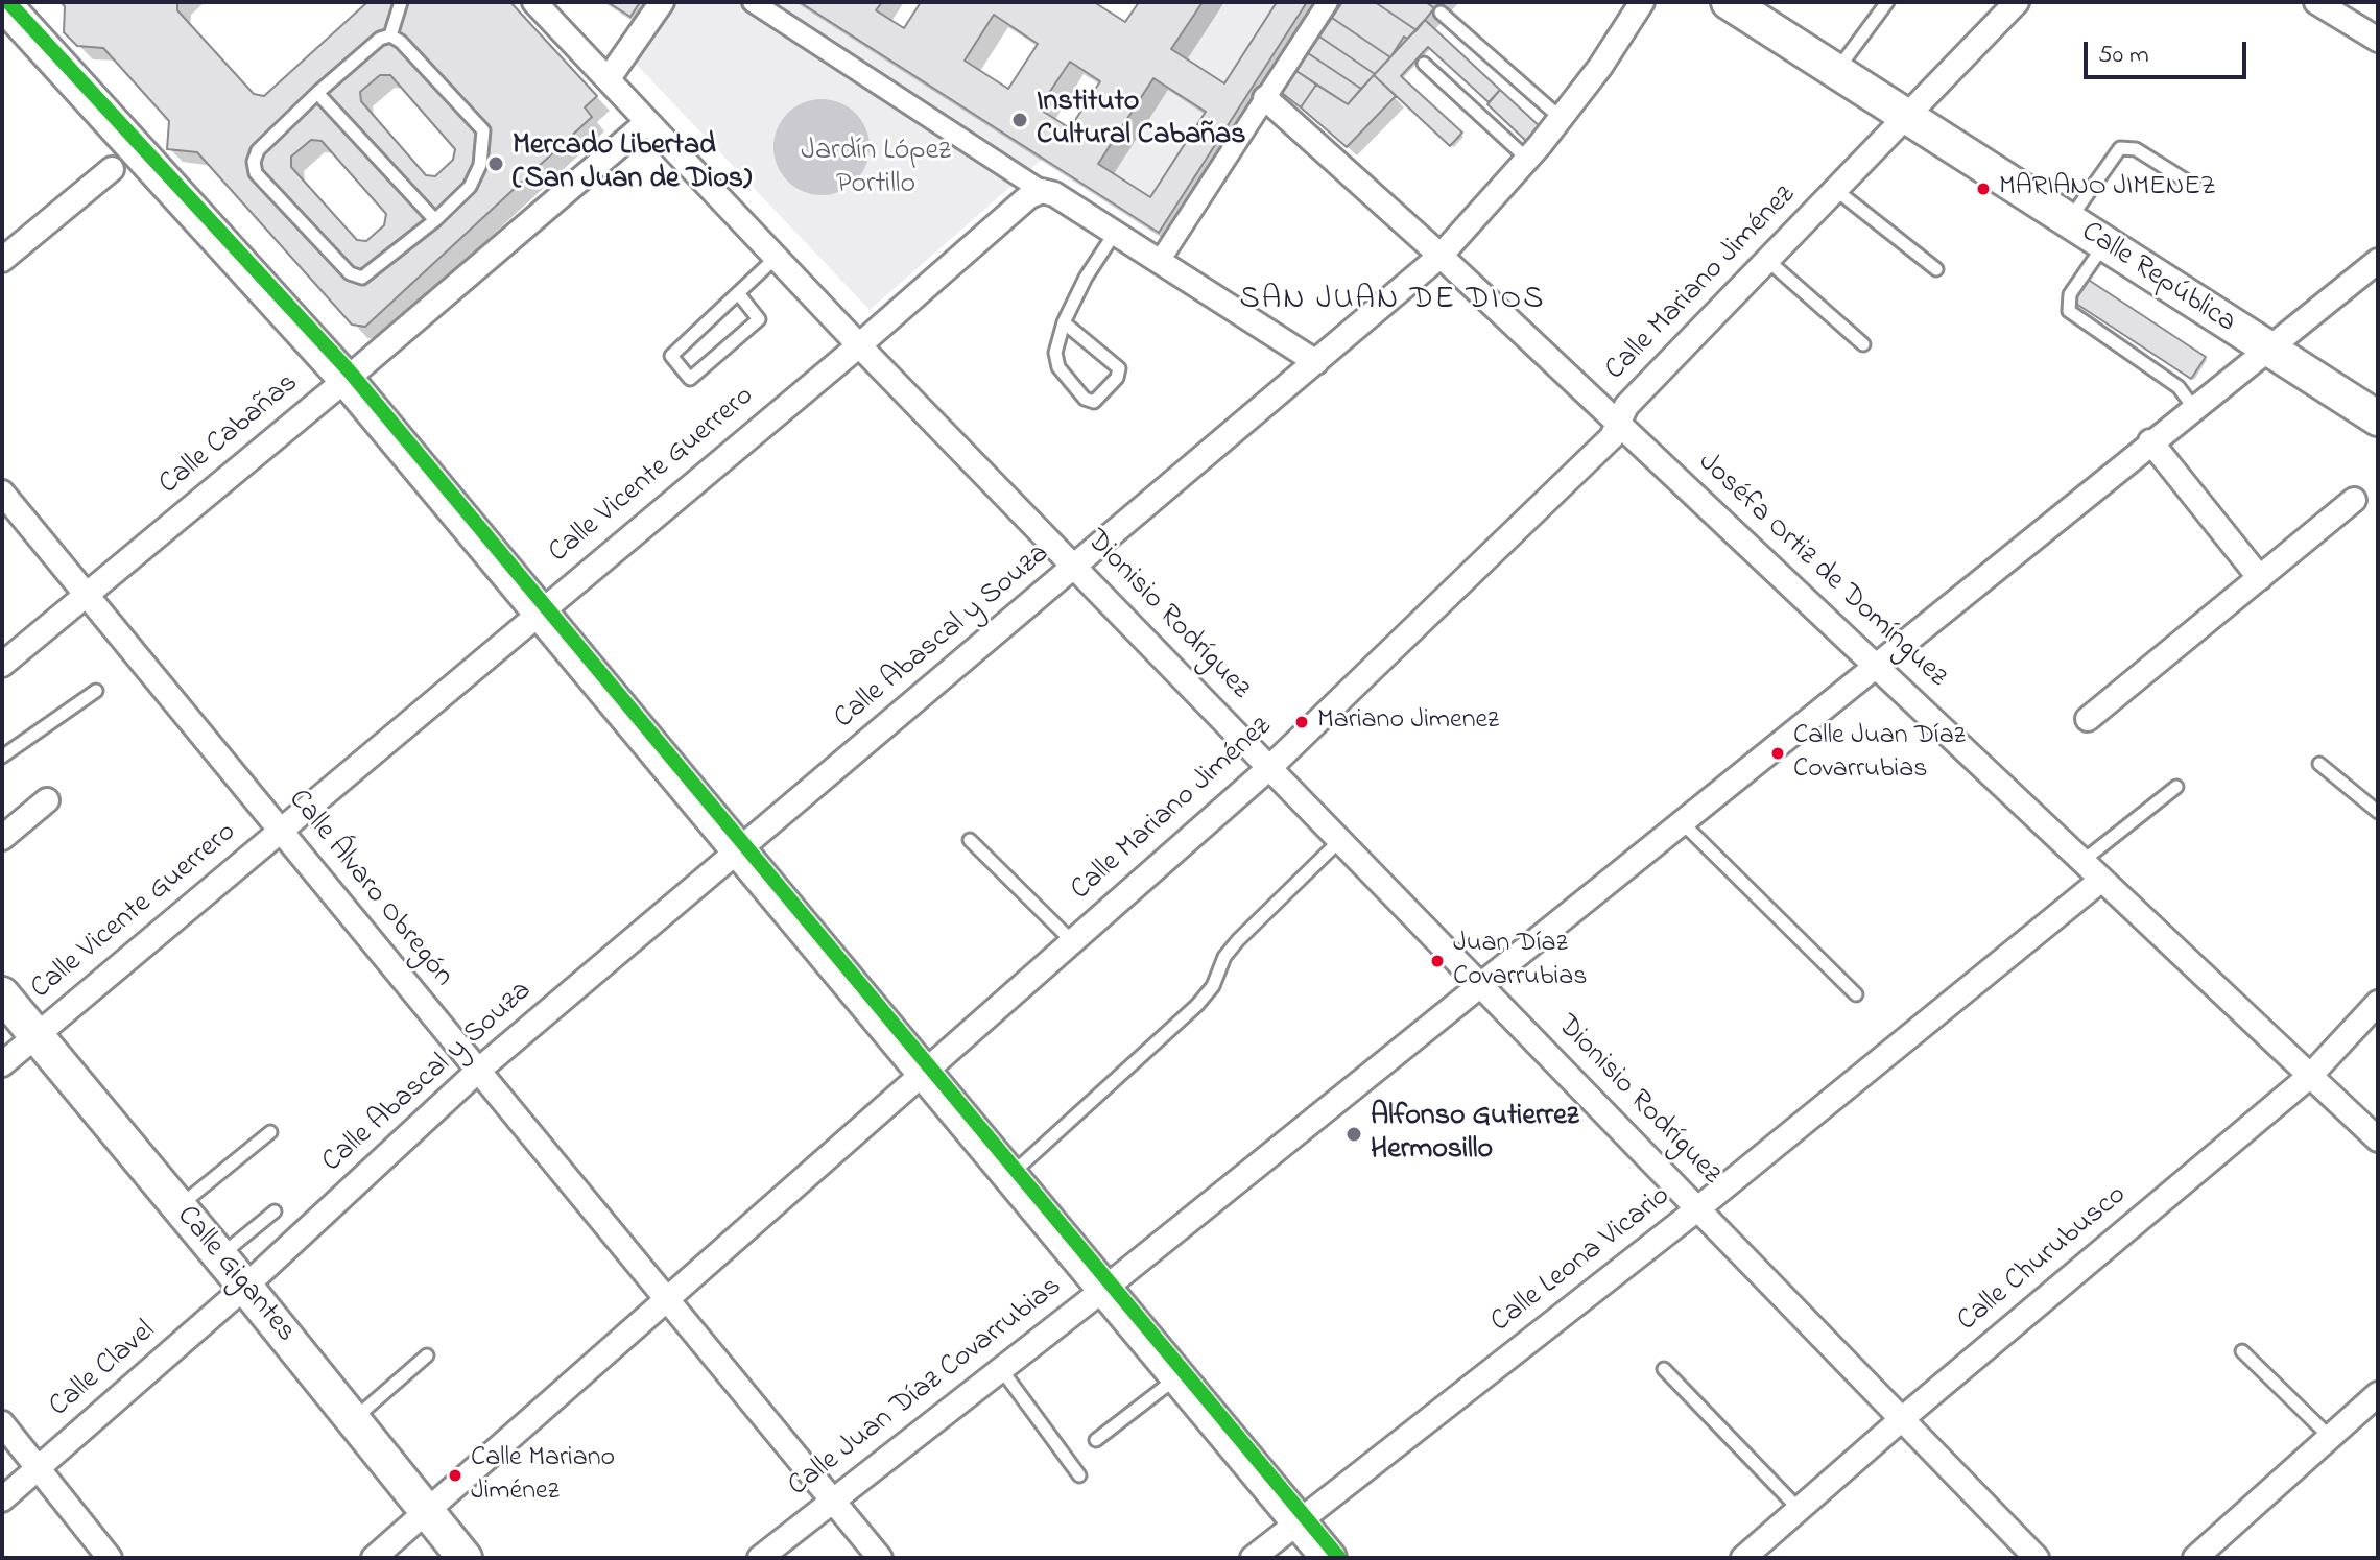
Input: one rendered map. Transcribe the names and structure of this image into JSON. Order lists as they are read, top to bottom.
{
  "streets": {
    "main road": ["Calle República", "Calle Gigantes"],
    "street": [
      "Calle Mariano Jiménez",
      "Calle Cabañas",
      "Calle Vicente Guerrero",
      "Joséfa Ortiz de Domínguez",
      "Dionisio Rodríguez",
      "Calle Abascal y Souza",
      "Calle Álvaro Obregón",
      "Calle Churubusco",
      "Calle Leona Vicario",
      "Calle Clavel",
      "Calle Juan Díaz Covarrubias"
    ]
  },
  "crossings": [
    ["Calle República", "Calle Mariano Jiménez"],
    ["Calle República", "Calle Juan Díaz Covarrubias"],
    ["Calle Mariano Jiménez", "Joséfa Ortiz de Domínguez"],
    ["Calle Mariano Jiménez", "Dionisio Rodríguez"],
    ["Calle Mariano Jiménez", "Calle Álvaro Obregón"],
    ["Calle Mariano Jiménez", "Calle Gigantes"],
    ["Calle Cabañas", "Dionisio Rodríguez"],
    ["Calle Cabañas", "Calle Álvaro Obregón"],
    ["Calle Vicente Guerrero", "Dionisio Rodríguez"],
    ["Calle Vicente Guerrero", "Calle Álvaro Obregón"],
    ["Calle Vicente Guerrero", "Calle Gigantes"],
    ["Joséfa Ortiz de Domínguez", "Calle Abascal y Souza"],
    ["Joséfa Ortiz de Domínguez", "Calle Churubusco"],
    ["Joséfa Ortiz de Domínguez", "Calle Leona Vicario"],
    ["Joséfa Ortiz de Domínguez", "Calle Juan Díaz Covarrubias"],
    ["Dionisio Rodríguez", "Calle Abascal y Souza"],
    ["Dionisio Rodríguez", "Calle Churubusco"],
    ["Dionisio Rodríguez", "Calle Leona Vicario"],
    ["Dionisio Rodríguez", "Calle Juan Díaz Covarrubias"],
    ["Calle Abascal y Souza", "Calle Álvaro Obregón"],
    ["Calle Abascal y Souza", "Calle Gigantes"],
    ["Calle Abascal y Souza", "Calle Clavel"],
    ["Calle Álvaro Obregón", "Calle Juan Díaz Covarrubias"],
    ["Calle Gigantes", "Calle Clavel"]
  ],
  "districts": ["SAN JUAN DE DIOS"],
  "parks": ["Jardín López Portillo"],
  "places": [
    "Instituto Cultural Cabañas",
    "Mercado Libertad (San Juan de Dios)",
    "MARIANO JIMENEZ",
    "Mariano Jimenez",
    "Calle Juan Díaz Covarrubias",
    "Juan Díaz Covarrubias",
    "Alfonso Gutierrez Hermosillo",
    "Calle Mariano Jiménez"
  ],
  "scale_bar": "50 m"
}
